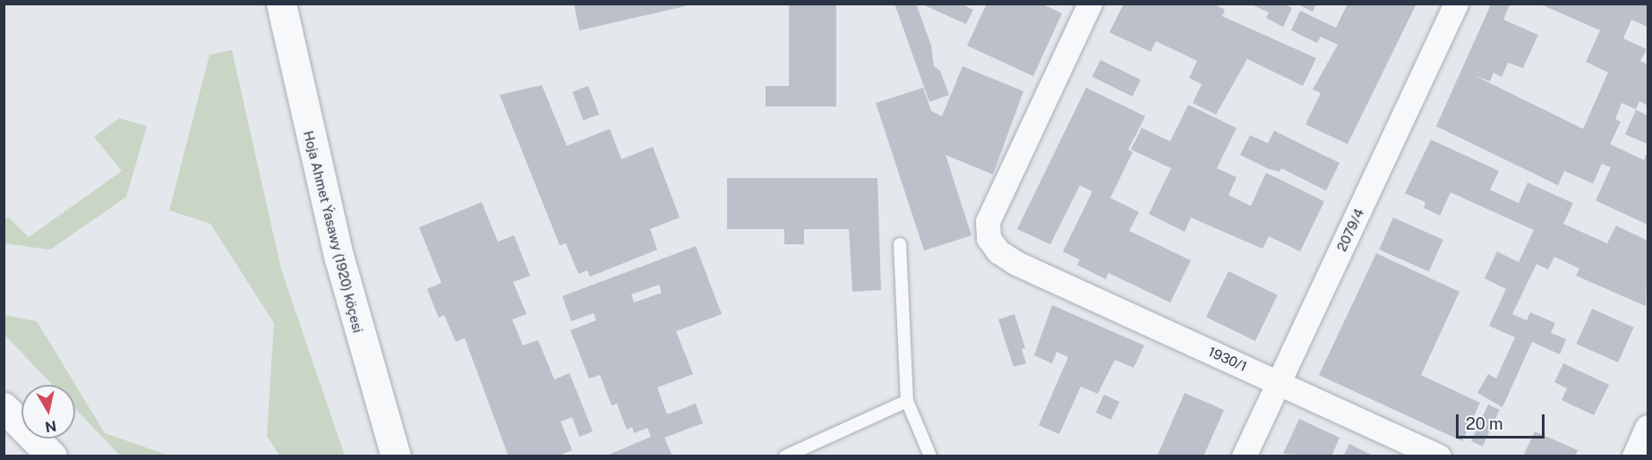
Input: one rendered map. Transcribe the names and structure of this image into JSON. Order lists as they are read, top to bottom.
{
  "streets": {
    "street": ["2079/4", "Hoja Ahmet Ýasawy (1920) köçesi", "1930/1"]
  },
  "crossings": [
    ["2079/4", "1930/1"]
  ],
  "scale_bar": "20 m",
  "north": "bottom"
}
